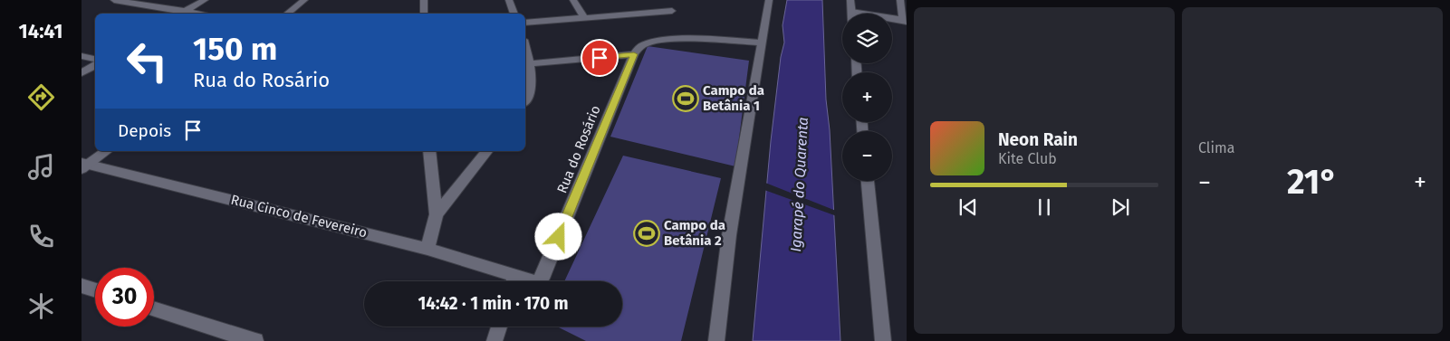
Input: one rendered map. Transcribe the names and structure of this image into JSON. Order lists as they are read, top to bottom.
{
  "streets": {
    "street": ["Rua do Rosário", "Rua Cinco de Fevereiro"]
  },
  "water": ["Igarapé do Quarenta"],
  "places": {
    "sports": ["Campo da Betânia 1", "Campo da Betânia 2"]
  },
  "page": {
    "tabs": "14:41",
    "tile": "Clima",
    "map_buttons": ["+", "−"],
    "turn": ["150 m", "Rua do Rosário"],
    "then": "Depois",
    "song": ["Neon Rain", "Kite Club"],
    "heat": ["−", "21°", "+"],
    "limit": "30",
    "trip": "14:42 · 1 min · 170 m"
  }
}
